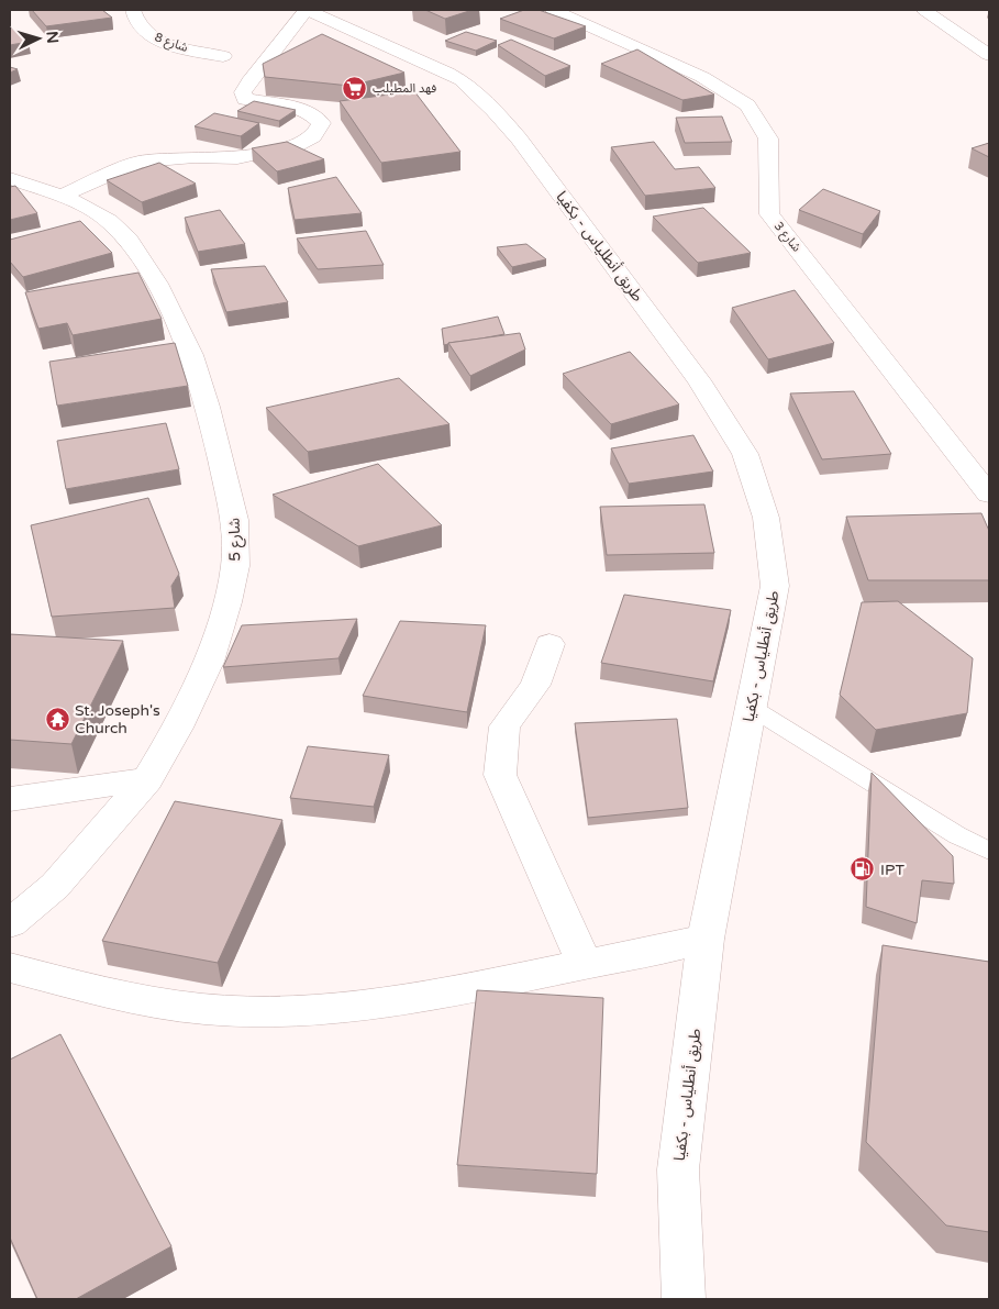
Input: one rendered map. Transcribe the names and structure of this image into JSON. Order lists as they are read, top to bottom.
{
  "streets": {
    "main road": [
      "شارع 8",
      "شارع 3",
      "طريق أنطلياس - بكفيا",
      "شارع 5"
    ]
  },
  "places": {
    "supermarket": ["فهد المطيلب"],
    "temple": ["St. Joseph's Church"],
    "fuel station": ["IPT"]
  },
  "north": "right"
}
